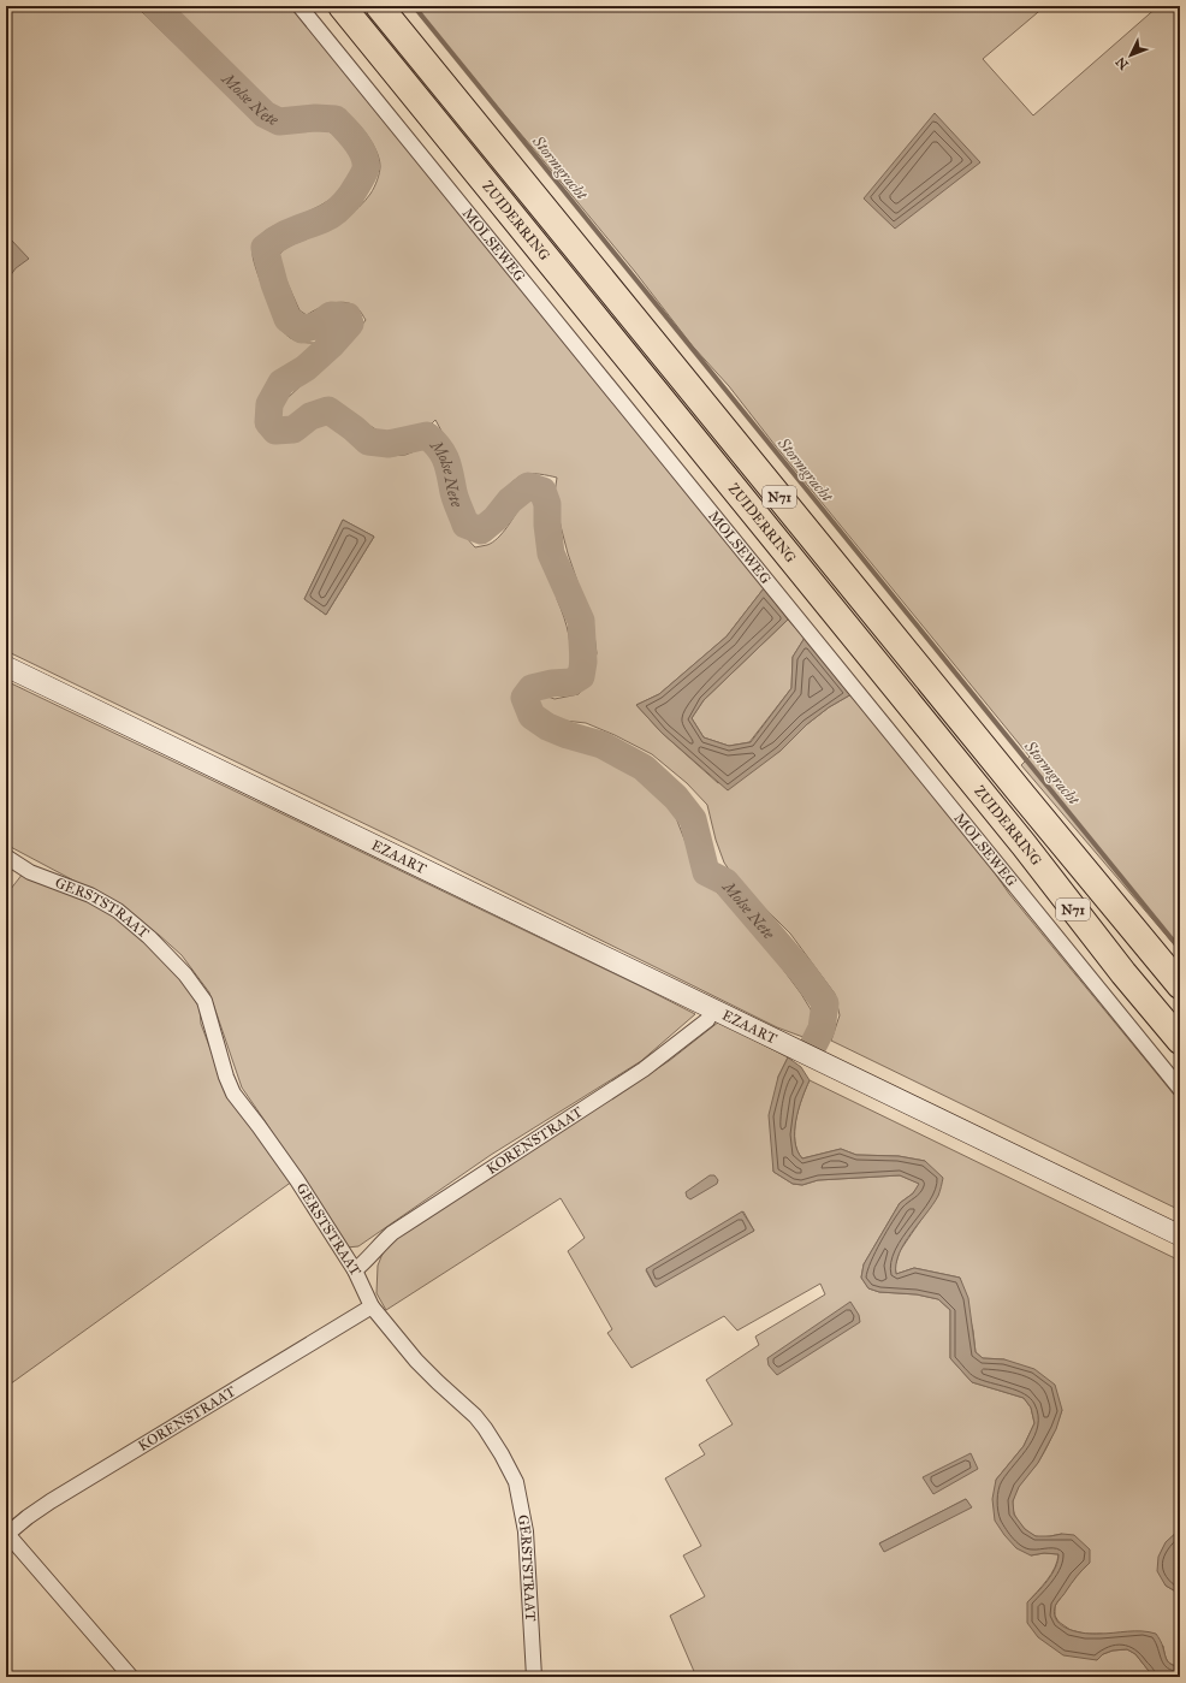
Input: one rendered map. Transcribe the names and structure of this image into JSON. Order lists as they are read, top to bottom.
{
  "streets": {
    "highway": ["ZUIDERRING", "N71"],
    "main road": ["EZAART"],
    "street": ["MOLSEWEG", "GERSTSTRAAT", "KORENSTRAAT"]
  },
  "crossings": [
    ["EZAART", "KORENSTRAAT"],
    ["GERSTSTRAAT", "KORENSTRAAT"]
  ],
  "water": ["Molse Nete", "Stormgracht"],
  "north": "bottom left"
}
